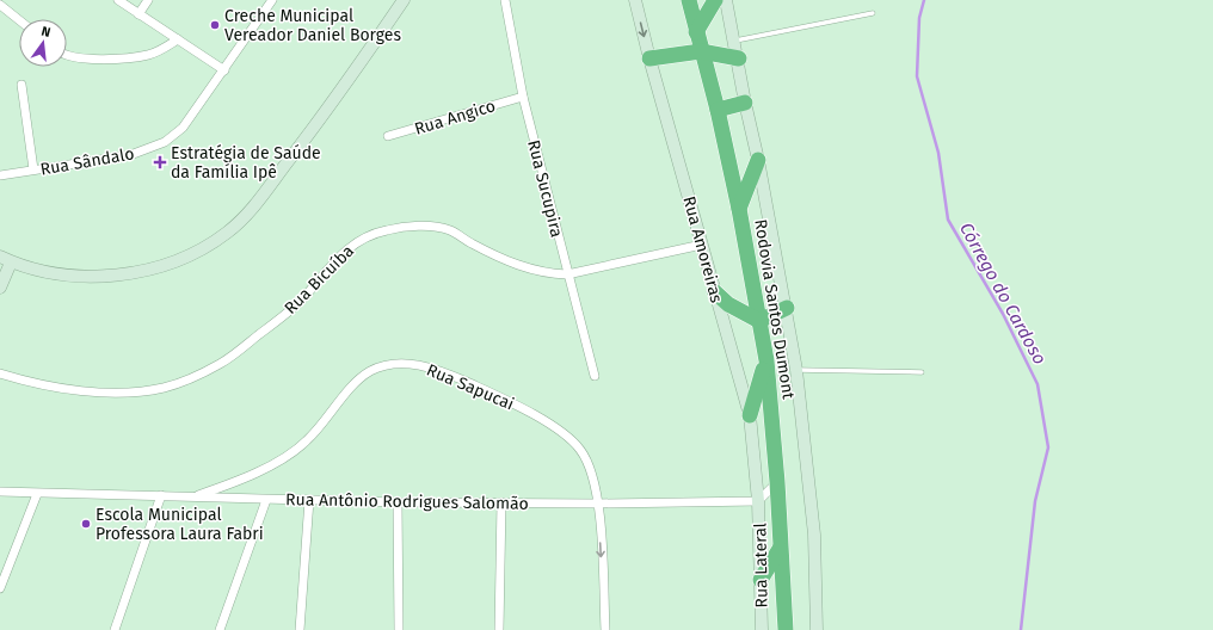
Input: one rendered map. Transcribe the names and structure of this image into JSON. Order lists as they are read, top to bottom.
{
  "streets": {
    "highway": ["Rodovia Santos Dumont"],
    "street": [
      "Rua Angico",
      "Rua Sândalo",
      "Rua Sucupira",
      "Rua Amoreiras",
      "Rua Bicuíba",
      "Rua Sapucai",
      "Rua Antônio Rodrigues Salomão",
      "Rua Lateral"
    ]
  },
  "crossings": [
    ["Rua Angico", "Rua Sucupira"],
    ["Rua Sucupira", "Rua Bicuíba"],
    ["Rua Amoreiras", "Rua Bicuíba"],
    ["Rua Amoreiras", "Rua Antônio Rodrigues Salomão"],
    ["Rua Amoreiras", "Rua Lateral"],
    ["Rua Sapucai", "Rua Antônio Rodrigues Salomão"],
    ["Rua Antônio Rodrigues Salomão", "Rua Lateral"]
  ],
  "water": ["Córrego do Cardoso"],
  "places": {
    "other": ["Creche Municipal Vereador Daniel Borges", "Escola Municipal Professora Laura Fabri"],
    "health": ["Estratégia de Saúde da Família Ipê"]
  },
  "north": "top"
}
